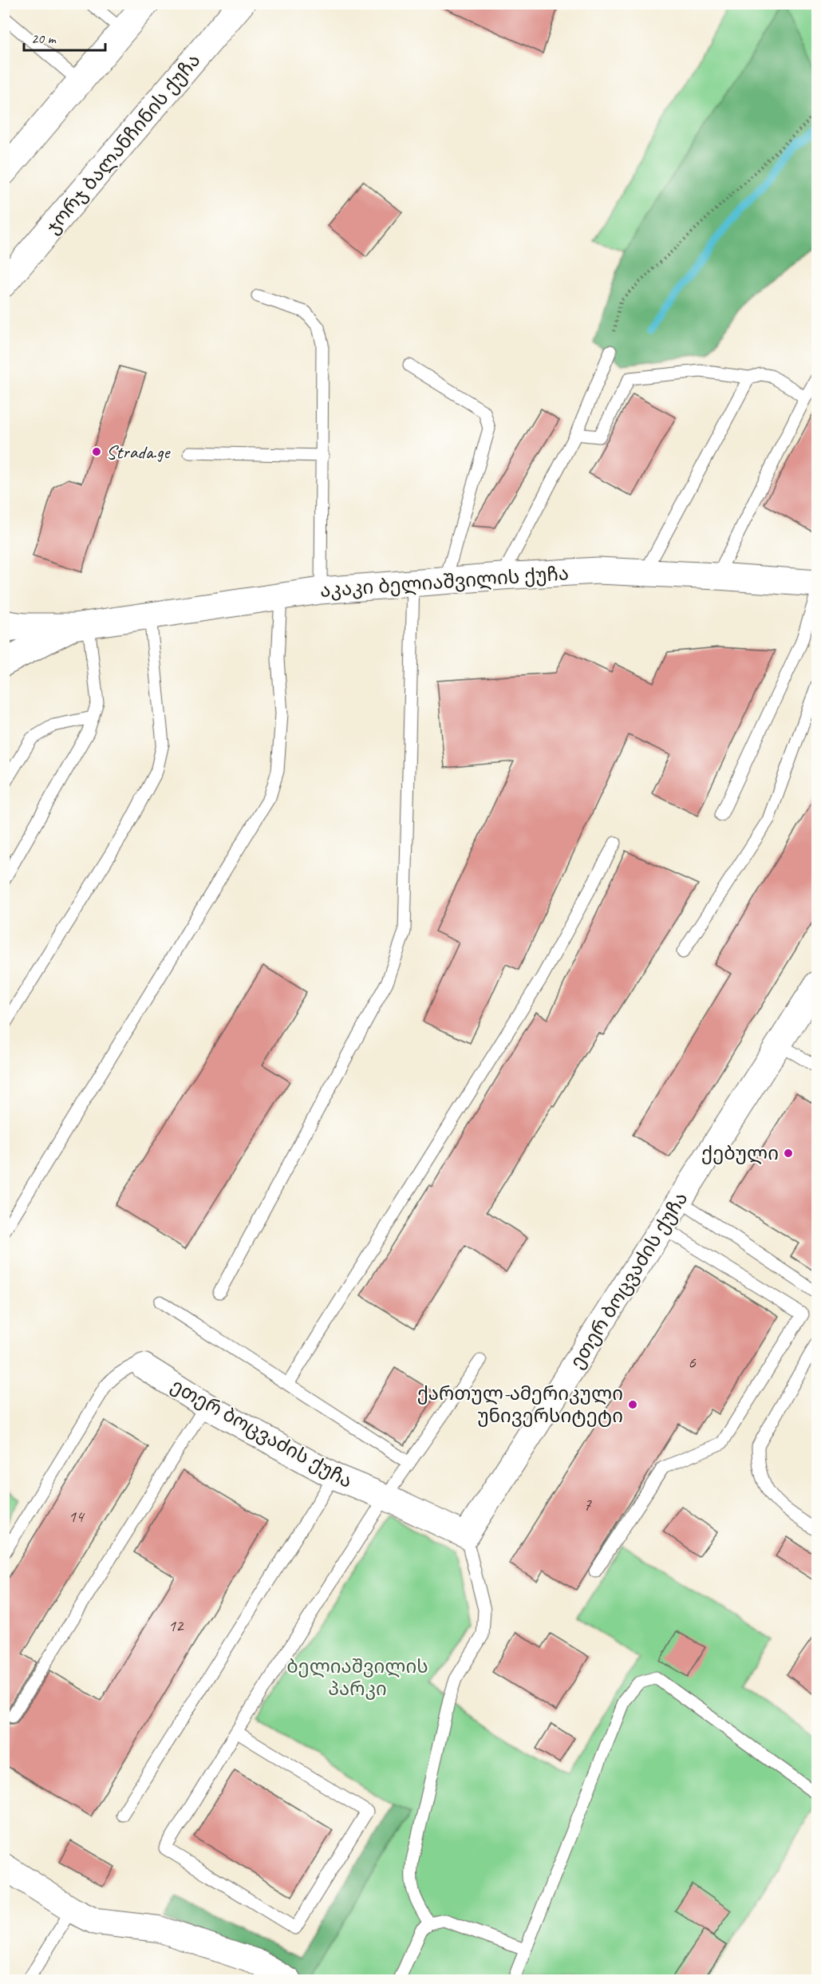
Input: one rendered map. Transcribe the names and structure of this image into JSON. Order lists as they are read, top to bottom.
{
  "streets": {
    "main road": ["ჯორჯ ბალანჩინის ქუჩა", "აკაკი ბელიაშვილის ქუჩა"],
    "street": ["ეთერ ბოცვაძის ქუჩა"]
  },
  "parks": ["ბელიაშვილის პარკი"],
  "places": ["Strada.ge", "ქებული", "ქართულ-ამერიკული უნივერსიტეტი"],
  "house_numbers": [
    "6",
    "7",
    "14",
    "12"
  ],
  "scale_bar": "20 m"
}
